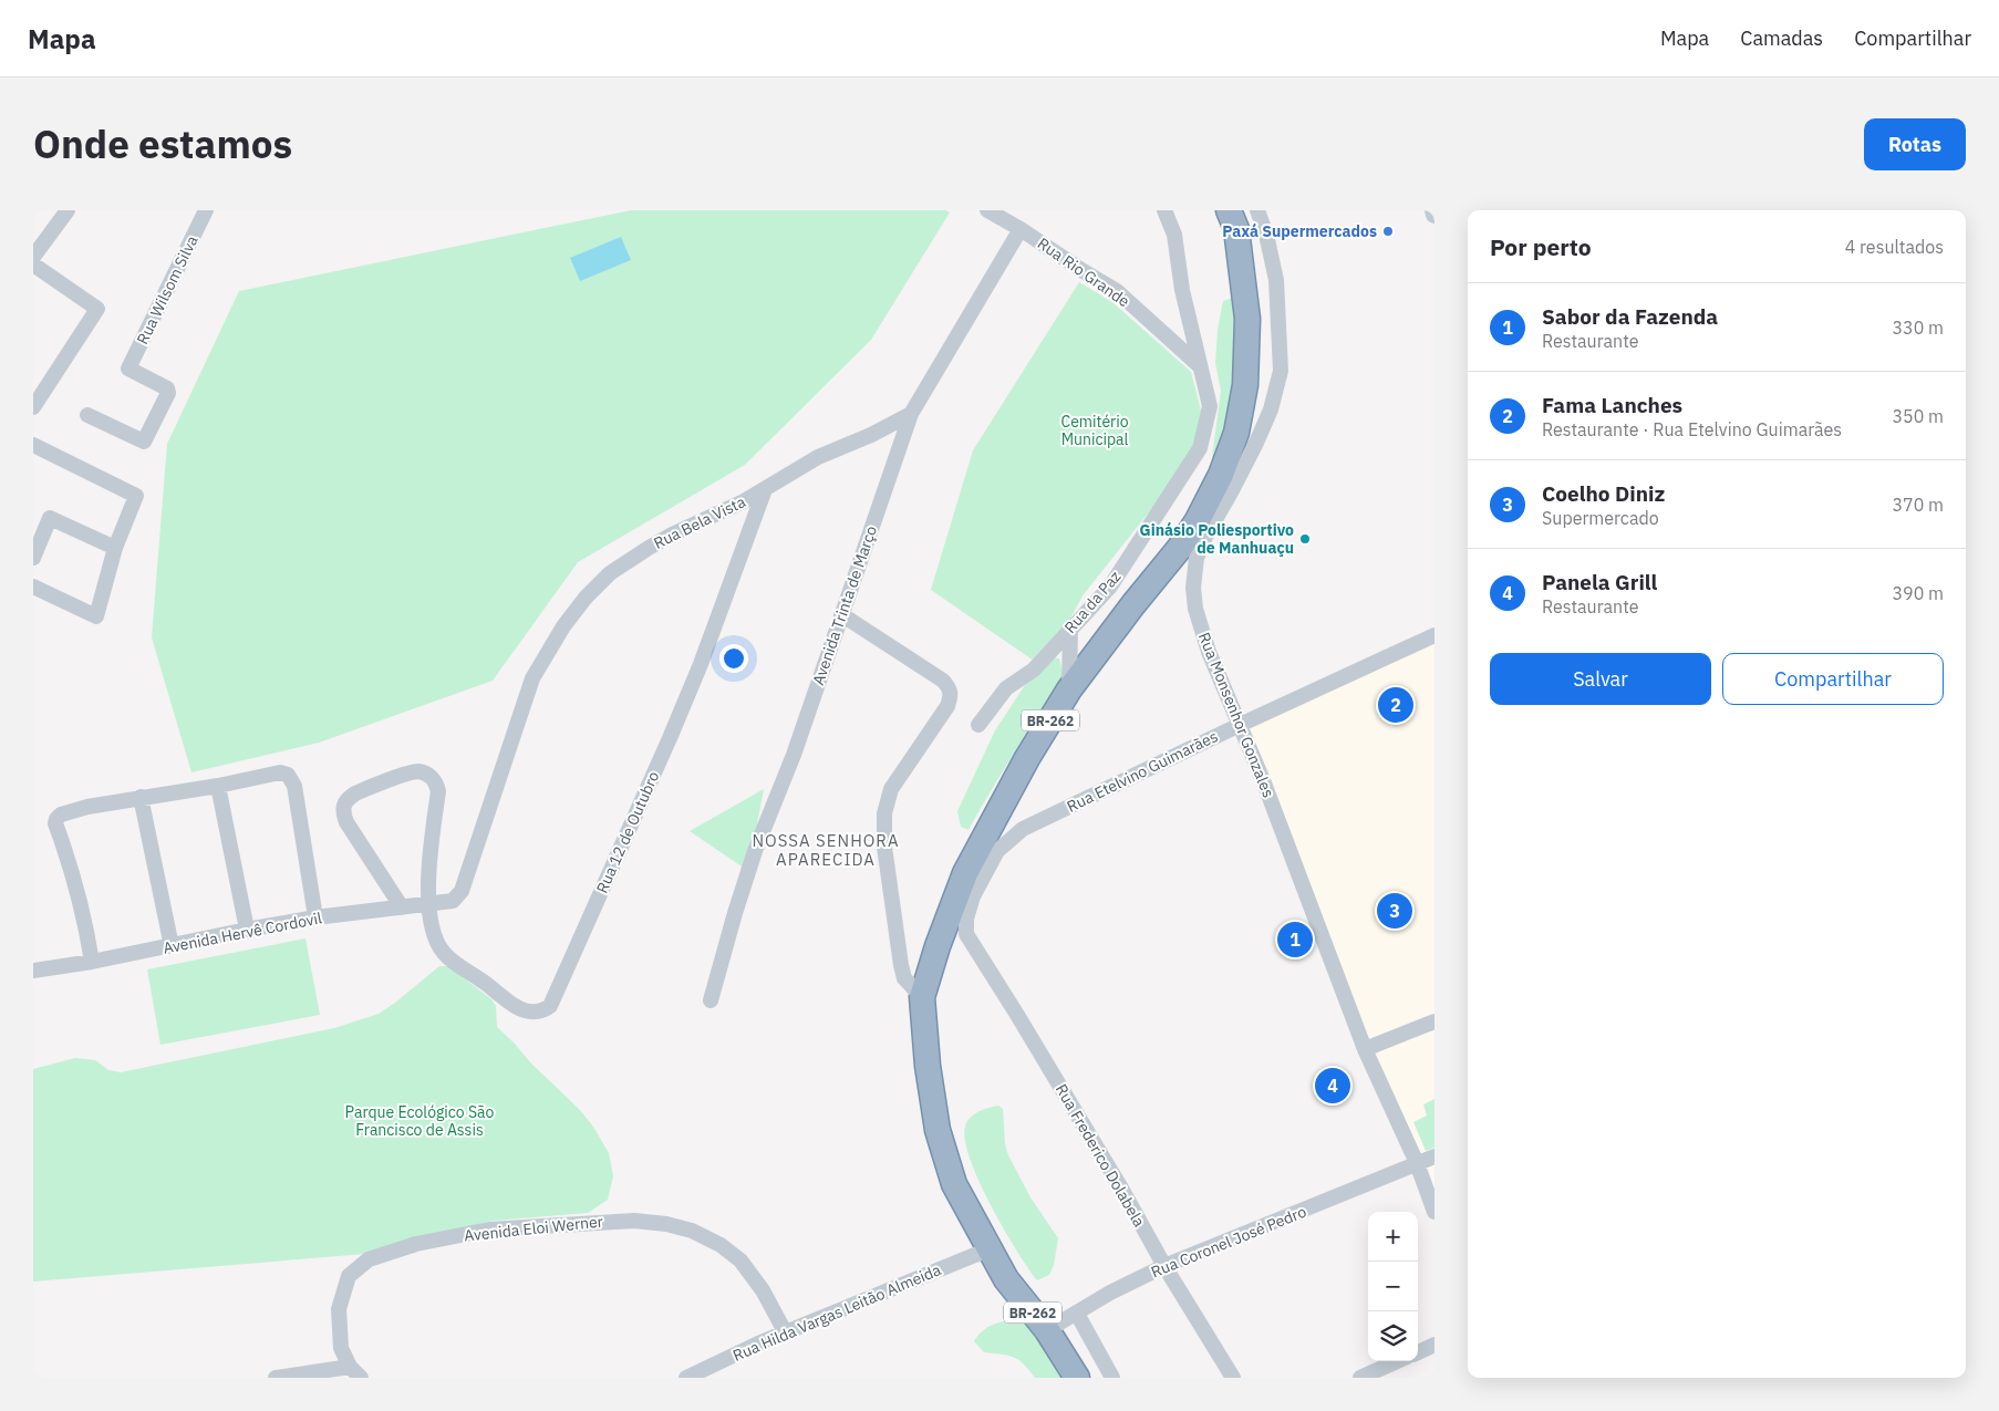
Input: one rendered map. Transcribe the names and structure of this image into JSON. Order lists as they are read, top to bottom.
{
  "streets": {
    "highway": ["BR-262"],
    "street": [
      "Rua Rio Grande",
      "Rua Wilsom Silva",
      "Rua Bela Vista",
      "Rua da Paz",
      "Avenida Trinta de Março",
      "Rua Monsenhor Gonzales",
      "Rua Etelvino Guimarães",
      "Rua 12 de Outubro",
      "Avenida Hervê Cordovil",
      "Rua Frederico Dolabela",
      "Avenida Eloi Werner",
      "Rua Coronel José Pedro",
      "Rua Hilda Vargas Leitão Almeida"
    ]
  },
  "crossings": [
    ["Rua Rio Grande", "Rua da Paz"],
    ["Rua Rio Grande", "Avenida Trinta de Março"],
    ["Rua Bela Vista", "Avenida Trinta de Março"],
    ["Rua Bela Vista", "Rua 12 de Outubro"],
    ["Rua Bela Vista", "Avenida Hervê Cordovil"],
    ["Rua Monsenhor Gonzales", "BR-262"],
    ["Rua Monsenhor Gonzales", "Rua Etelvino Guimarães"],
    ["Rua Monsenhor Gonzales", "Rua Coronel José Pedro"],
    ["BR-262", "Rua Coronel José Pedro"],
    ["BR-262", "Rua Hilda Vargas Leitão Almeida"],
    ["Rua Etelvino Guimarães", "Rua Frederico Dolabela"],
    ["Rua 12 de Outubro", "Avenida Hervê Cordovil"],
    ["Rua Frederico Dolabela", "Rua Coronel José Pedro"],
    ["Avenida Eloi Werner", "Rua Hilda Vargas Leitão Almeida"]
  ],
  "districts": ["NOSSA SENHORA APARECIDA"],
  "parks": ["Cemitério Municipal", "Parque Ecológico São Francisco de Assis"],
  "places": ["Paxá Supermercados", "Ginásio Poliesportivo de Manhuaçu"],
  "page": {
    "header": "Mapa",
    "nav": ["Mapa", "Camadas", "Compartilhar"],
    "title": "Onde estamos",
    "buttons": [
      "Rotas",
      ["Salvar", "Compartilhar"]
    ],
    "heading": ["Por perto", "4 resultados"],
    "list": [
      {
        "mark": "1",
        "name": "Sabor da Fazenda",
        "note": "Restaurante",
        "value": "330 m"
      },
      {
        "mark": "2",
        "name": "Fama Lanches",
        "note": "Restaurante · Rua Etelvino Guimarães",
        "value": "350 m"
      },
      {
        "mark": "3",
        "name": "Coelho Diniz",
        "note": "Supermercado",
        "value": "370 m"
      },
      {
        "mark": "4",
        "name": "Panela Grill",
        "note": "Restaurante",
        "value": "390 m"
      }
    ],
    "pins": [
      "2",
      "3",
      "1",
      "4"
    ],
    "map_buttons": ["+", "−"]
  }
}
